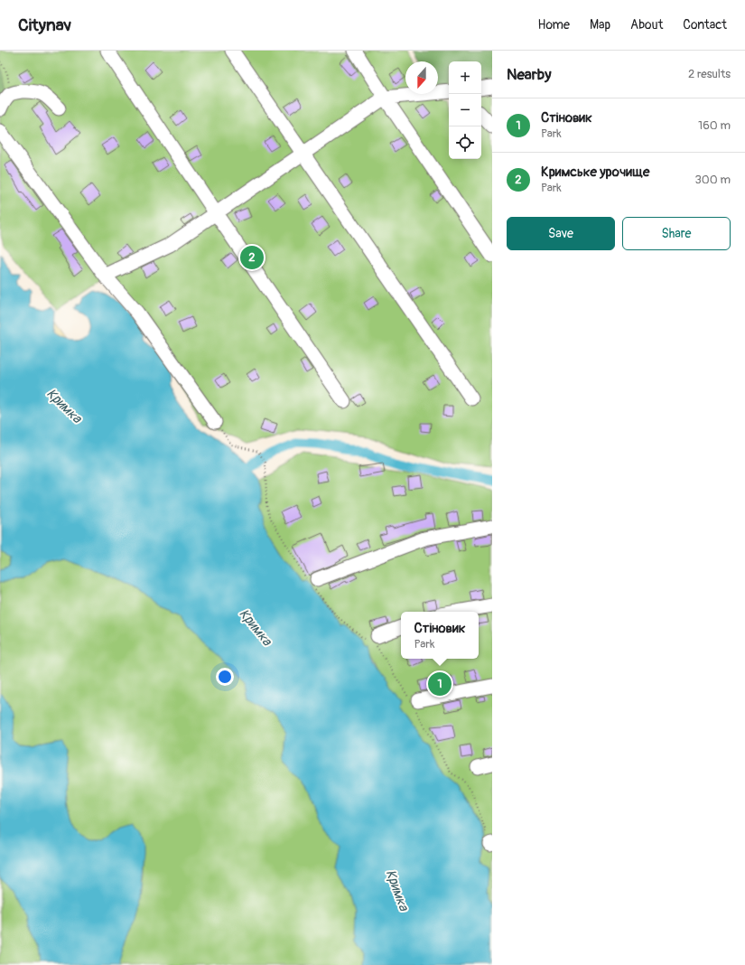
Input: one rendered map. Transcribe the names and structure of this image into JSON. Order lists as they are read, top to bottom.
{
  "water": ["Кримка"],
  "north": "bottom",
  "page": {
    "header": "Citynav",
    "nav": [
      "Home",
      "Map",
      "About",
      "Contact"
    ],
    "heading": ["Nearby", "2 results"],
    "map_buttons": ["+", "−"],
    "list": [
      {
        "mark": "1",
        "name": "Стіновик",
        "note": "Park",
        "value": "160 m"
      },
      {
        "mark": "2",
        "name": "Кримське урочище",
        "note": "Park",
        "value": "300 m"
      }
    ],
    "buttons": ["Save", "Share"],
    "pins": ["2", "1"],
    "popup": ["Стіновик", "Park"]
  }
}
